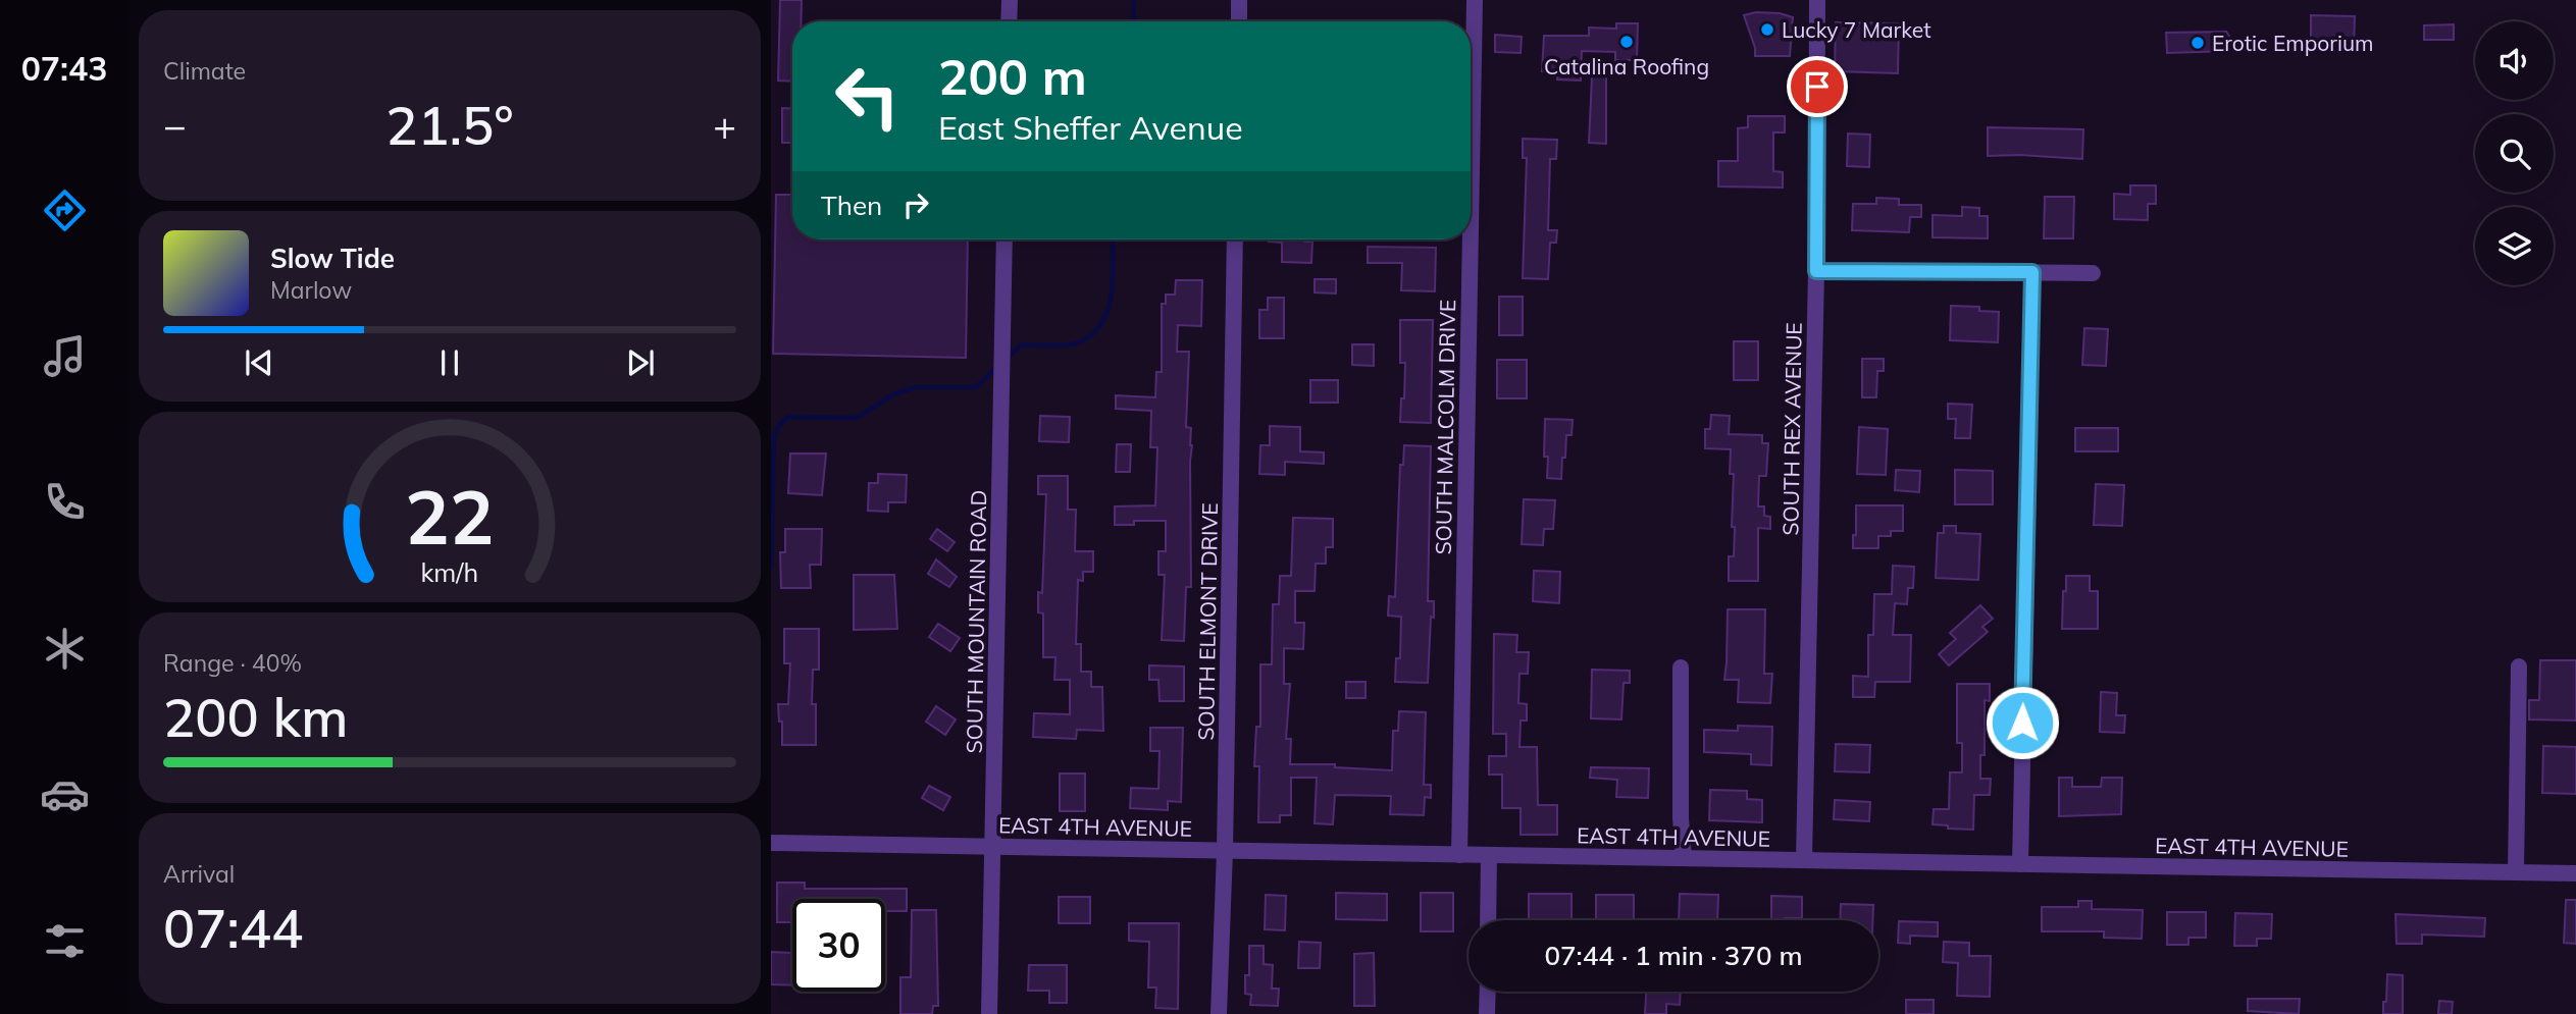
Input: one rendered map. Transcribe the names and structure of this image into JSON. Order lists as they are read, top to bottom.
{
  "streets": {
    "street": [
      "SOUTH MALCOLM DRIVE",
      "SOUTH REX AVENUE",
      "SOUTH MOUNTAIN ROAD",
      "SOUTH ELMONT DRIVE",
      "EAST 4TH AVENUE"
    ]
  },
  "crossings": [
    ["SOUTH MALCOLM DRIVE", "EAST 4TH AVENUE"],
    ["SOUTH REX AVENUE", "EAST 4TH AVENUE"],
    ["SOUTH MOUNTAIN ROAD", "EAST 4TH AVENUE"],
    ["SOUTH ELMONT DRIVE", "EAST 4TH AVENUE"]
  ],
  "places": ["Lucky 7 Market", "Catalina Roofing", "Erotic Emporium"],
  "page": {
    "tabs": "07:43",
    "tile": [
      "Climate",
      ["Range · 40%", "200 km"],
      ["Arrival", "07:44"]
    ],
    "turn": ["200 m", "East Sheffer Avenue"],
    "heat": ["−", "21.5°", "+"],
    "then": "Then",
    "song": ["Slow Tide", "Marlow"],
    "limit": "30",
    "trip": "07:44 · 1 min · 370 m",
    "gauge": ["22", "km/h"]
  }
}
